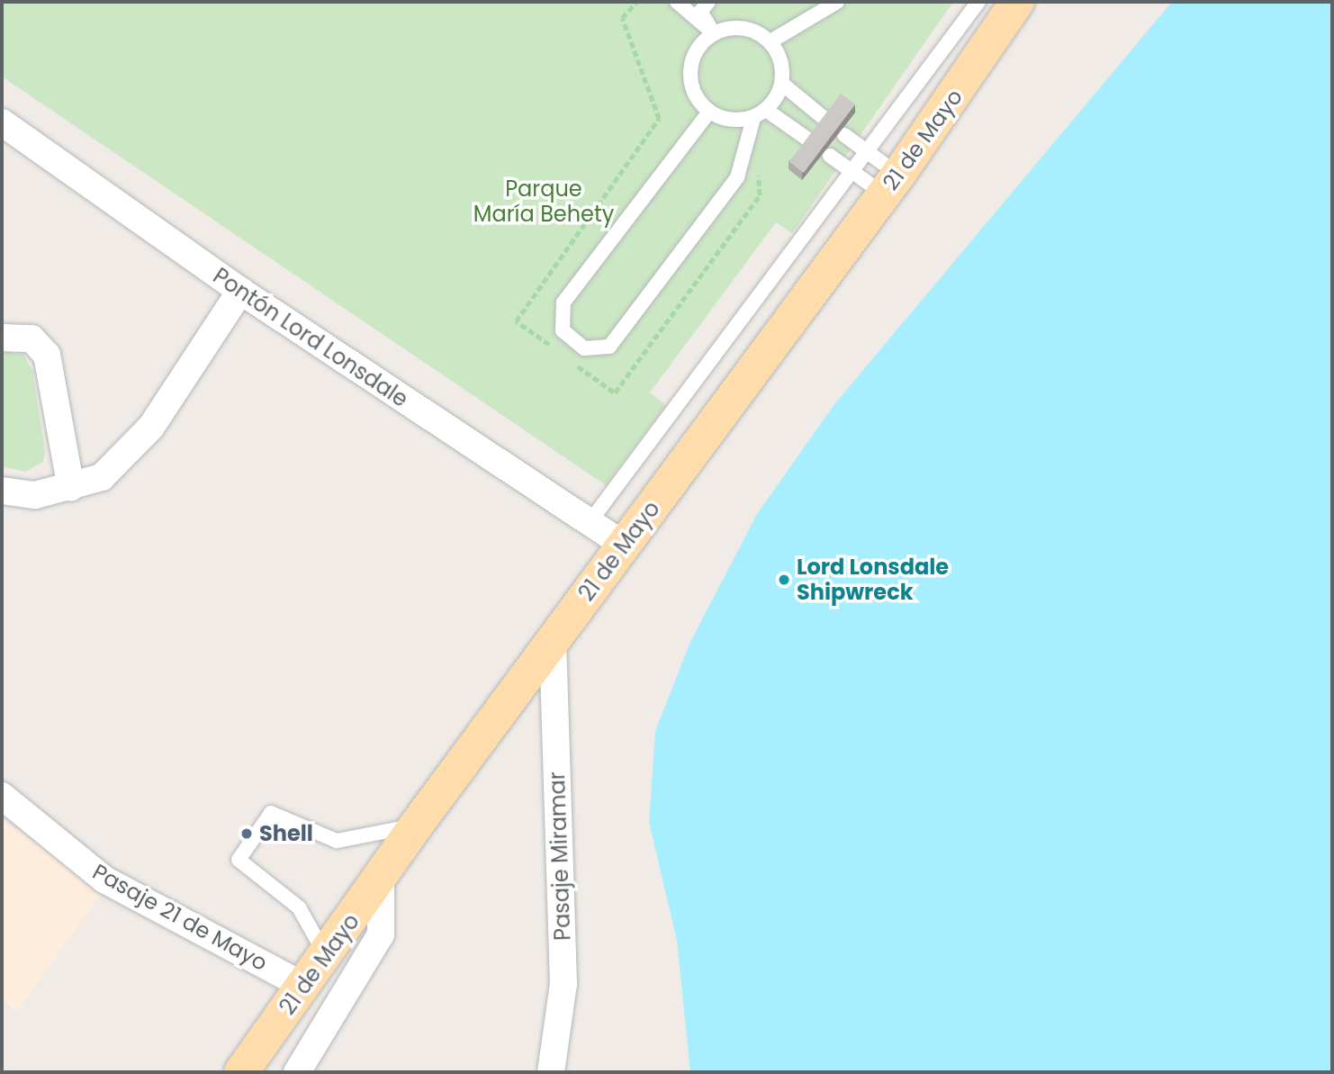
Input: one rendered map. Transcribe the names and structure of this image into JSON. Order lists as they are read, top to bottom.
{
  "streets": {
    "main road": ["21 de Mayo"],
    "street": ["Pontón Lord Lonsdale", "Pasaje Miramar", "Pasaje 21 de Mayo"]
  },
  "crossings": [
    ["21 de Mayo", "Pontón Lord Lonsdale"],
    ["21 de Mayo", "Pasaje Miramar"],
    ["21 de Mayo", "Pasaje 21 de Mayo"]
  ],
  "parks": ["Parque María Behety"],
  "places": ["Lord Lonsdale Shipwreck", "Shell"]
}
